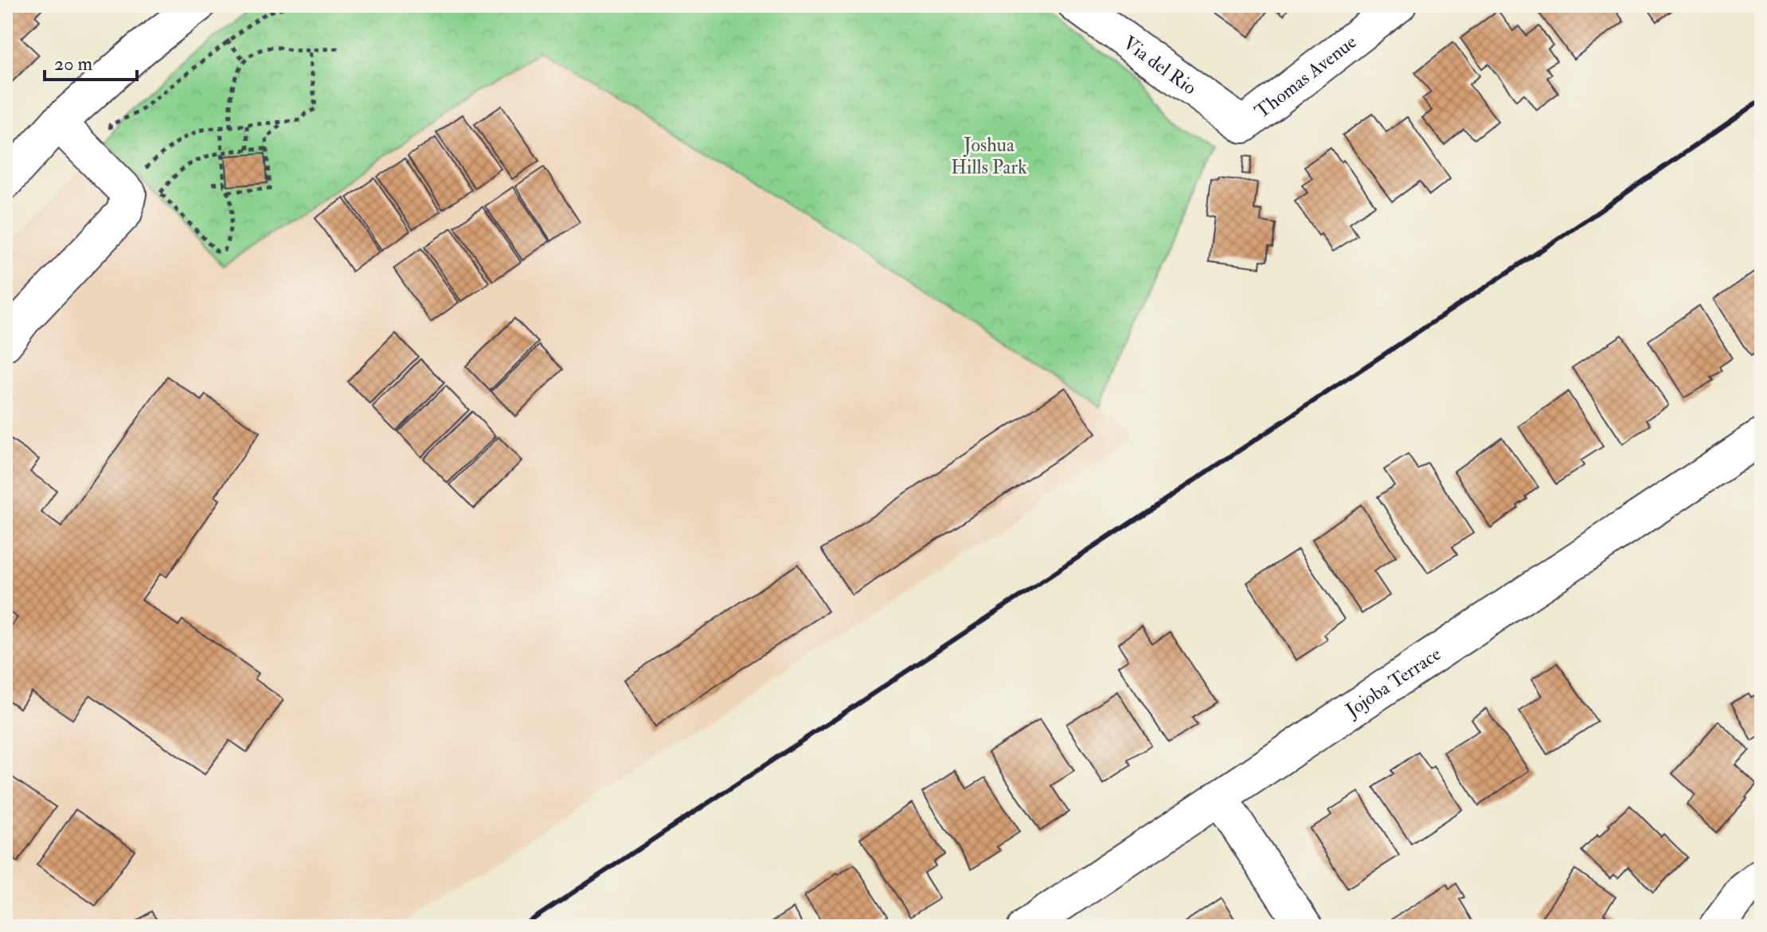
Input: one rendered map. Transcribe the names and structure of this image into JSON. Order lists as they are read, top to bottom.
{
  "streets": {
    "street": ["Via del Rio", "Thomas Avenue", "Jojoba Terrace"]
  },
  "crossings": [
    ["Via del Rio", "Thomas Avenue"]
  ],
  "parks": ["Joshua Hills Park"],
  "scale_bar": "20 m"
}
